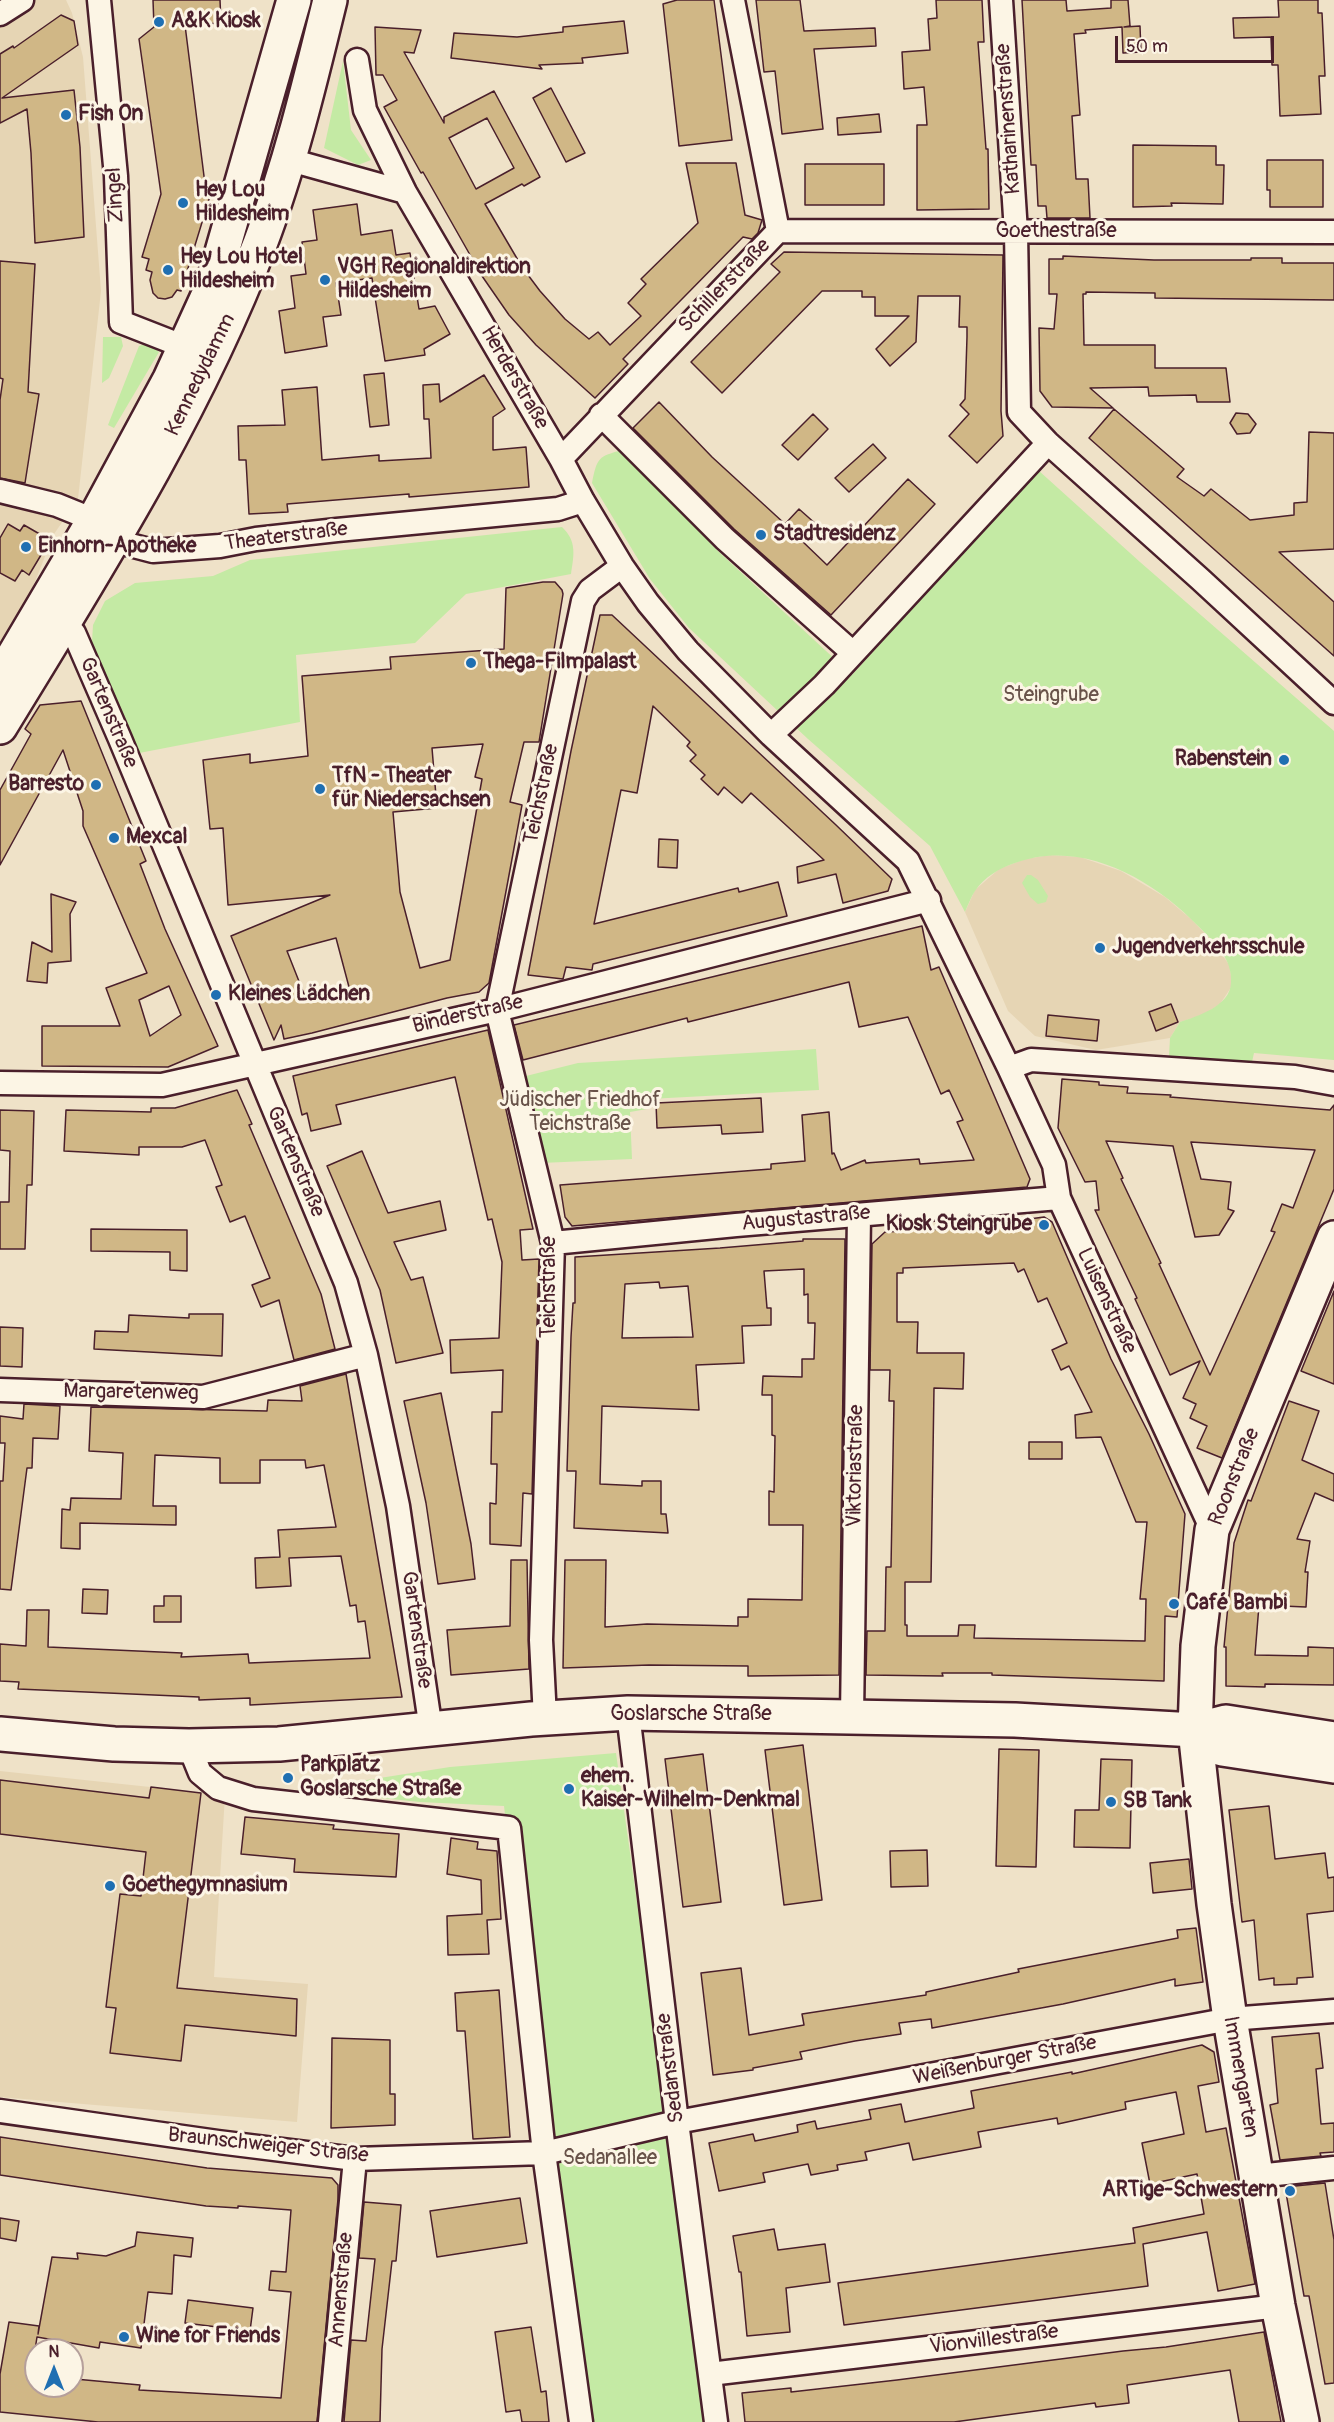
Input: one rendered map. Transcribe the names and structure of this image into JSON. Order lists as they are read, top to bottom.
{
  "streets": {
    "main road": [
      "Kennedydamm",
      "Roonstraße",
      "Goslarsche Straße",
      "Immengarten"
    ],
    "street": [
      "Katharinenstraße",
      "Zingel",
      "Goethestraße",
      "Schillerstraße",
      "Herderstraße",
      "Theaterstraße",
      "Gartenstraße",
      "Teichstraße",
      "Binderstraße",
      "Augustastraße",
      "Luisenstraße",
      "Margaretenweg",
      "Viktoriastraße",
      "Weißenburger Straße",
      "Sedanstraße",
      "Braunschweiger Straße",
      "Annenstraße",
      "Vionvillestraße"
    ]
  },
  "crossings": [
    ["Katharinenstraße", "Goethestraße"],
    ["Zingel", "Kennedydamm"],
    ["Goethestraße", "Schillerstraße"],
    ["Schillerstraße", "Herderstraße"],
    ["Kennedydamm", "Theaterstraße"],
    ["Herderstraße", "Theaterstraße"],
    ["Herderstraße", "Teichstraße"],
    ["Gartenstraße", "Binderstraße"],
    ["Gartenstraße", "Margaretenweg"],
    ["Gartenstraße", "Goslarsche Straße"],
    ["Teichstraße", "Binderstraße"],
    ["Teichstraße", "Augustastraße"],
    ["Teichstraße", "Goslarsche Straße"],
    ["Augustastraße", "Luisenstraße"],
    ["Augustastraße", "Viktoriastraße"],
    ["Luisenstraße", "Roonstraße"],
    ["Viktoriastraße", "Goslarsche Straße"],
    ["Roonstraße", "Goslarsche Straße"],
    ["Roonstraße", "Immengarten"],
    ["Goslarsche Straße", "Sedanstraße"],
    ["Goslarsche Straße", "Immengarten"],
    ["Weißenburger Straße", "Sedanstraße"],
    ["Weißenburger Straße", "Immengarten"],
    ["Weißenburger Straße", "Braunschweiger Straße"],
    ["Sedanstraße", "Braunschweiger Straße"],
    ["Sedanstraße", "Vionvillestraße"],
    ["Immengarten", "Vionvillestraße"],
    ["Braunschweiger Straße", "Annenstraße"]
  ],
  "parks": ["Steingrube", "Jüdischer Friedhof Teichstraße", "Sedanallee"],
  "places": [
    "A&K Kiosk",
    "Fish On",
    "Hey Lou Hildesheim",
    "Hey Lou Hotel Hildesheim",
    "VGH Regionaldirektion Hildesheim",
    "Stadtresidenz",
    "Einhorn-Apotheke",
    "Thega-Filmpalast",
    "Rabenstein",
    "Barresto",
    "TfN - Theater für Niedersachsen",
    "Mexcal",
    "Jugendverkehrsschule",
    "Kleines Lädchen",
    "Kiosk Steingrube",
    "Café Bambi",
    "Parkplatz Goslarsche Straße",
    "ehem. Kaiser-Wilhelm-Denkmal",
    "SB Tank",
    "Goethegymnasium",
    "ARTige-Schwestern",
    "Wine for Friends"
  ],
  "scale_bar": "50 m",
  "north": "top"
}
